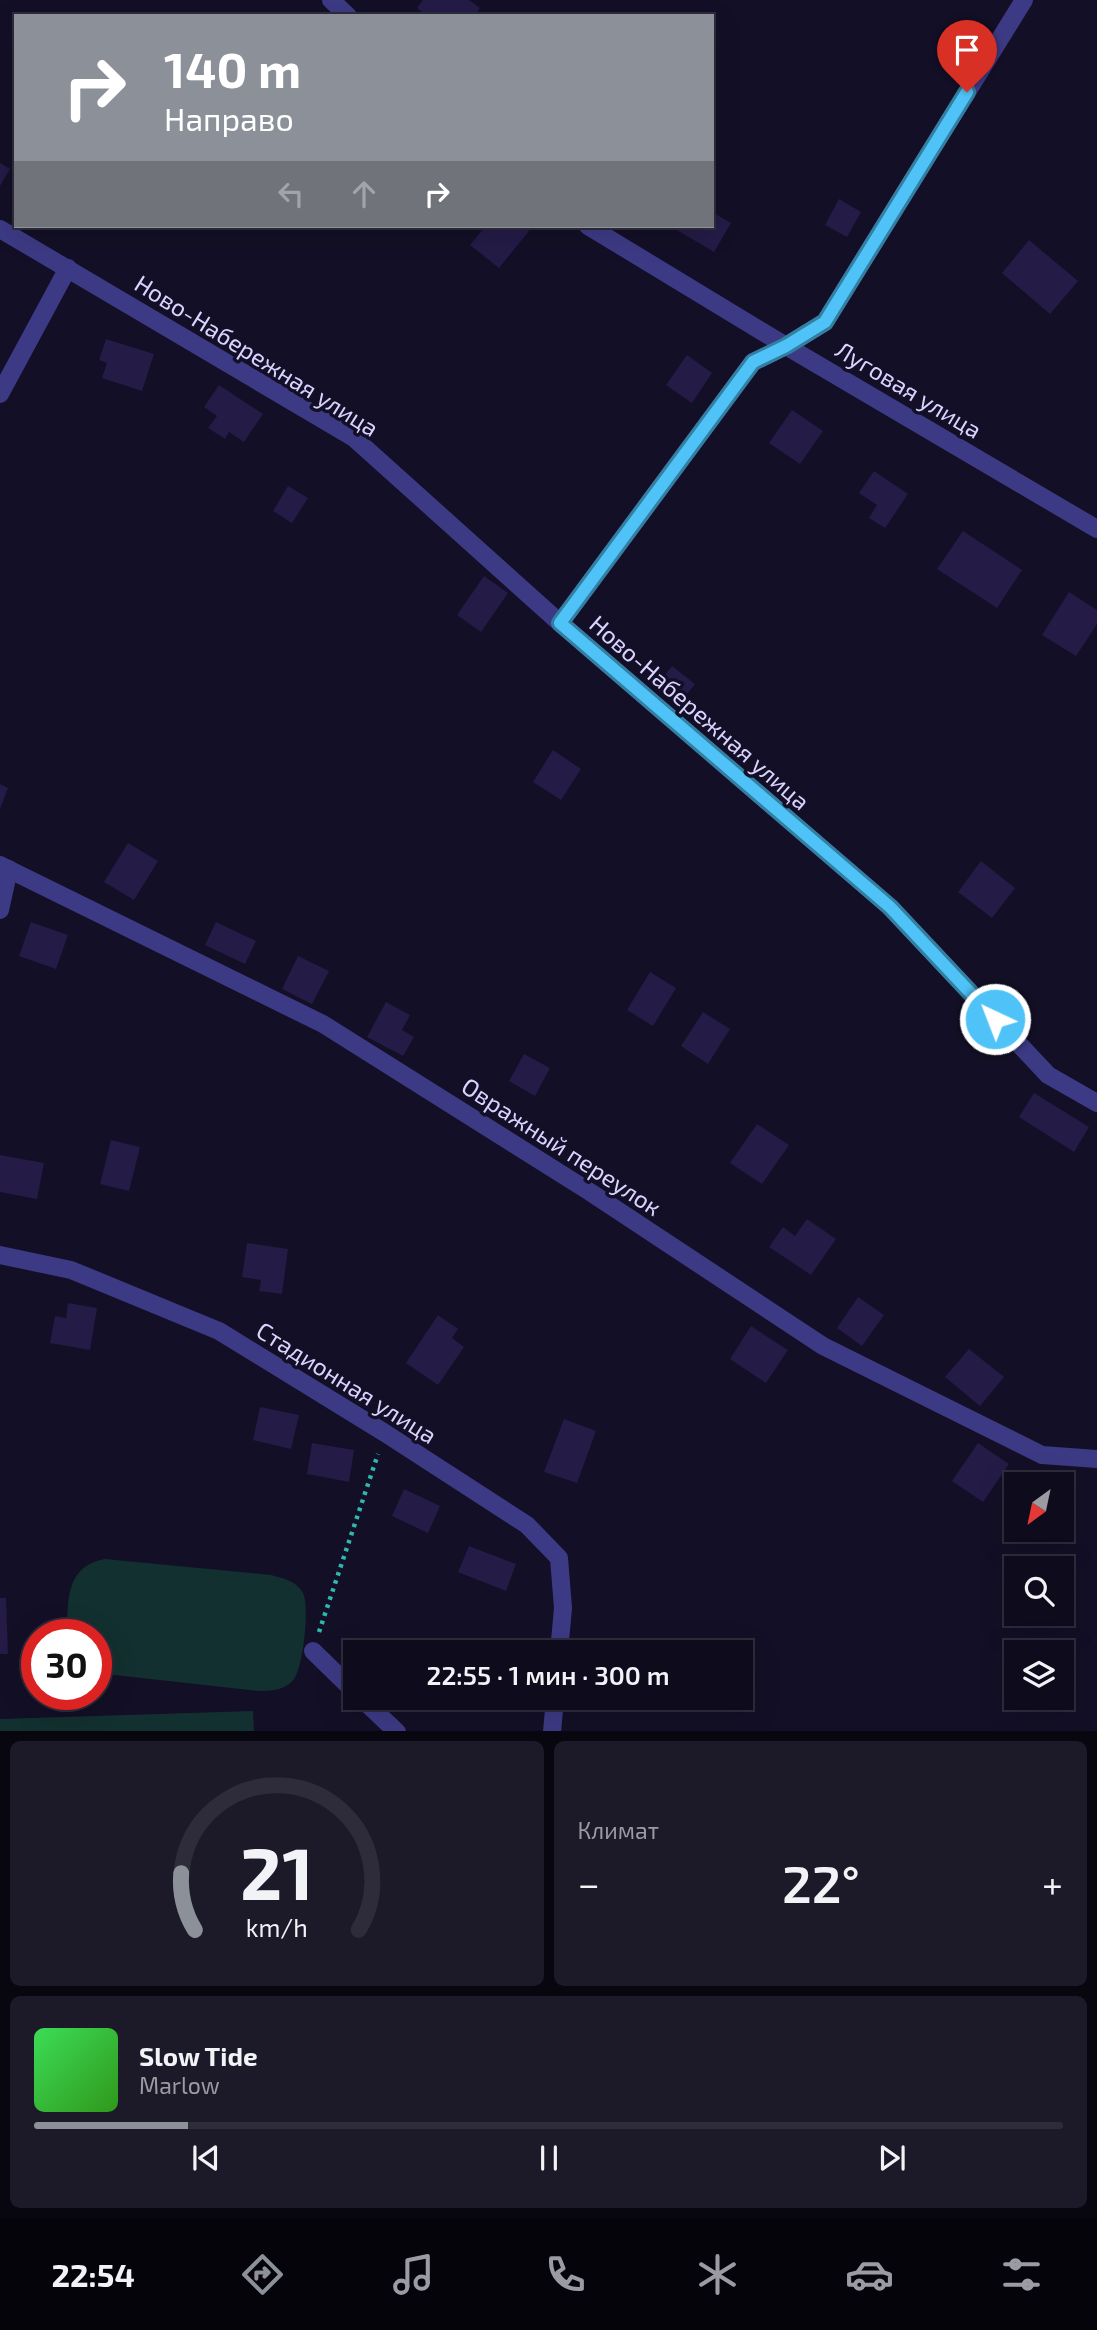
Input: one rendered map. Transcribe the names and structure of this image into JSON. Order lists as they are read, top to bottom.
{
  "streets": {
    "street": [
      "Ново-Набережная улица",
      "Луговая улица",
      "Овражный переулок",
      "Стадионная улица"
    ]
  },
  "north": "bottom left",
  "page": {
    "turn": ["140 m", "Направо"],
    "limit": "30",
    "trip": "22:55 · 1 мин · 300 m",
    "tile": "Климат",
    "heat": ["−", "22°", "+"],
    "song": ["Slow Tide", "Marlow"],
    "tabs": "22:54",
    "gauge": ["21", "km/h"]
  }
}
